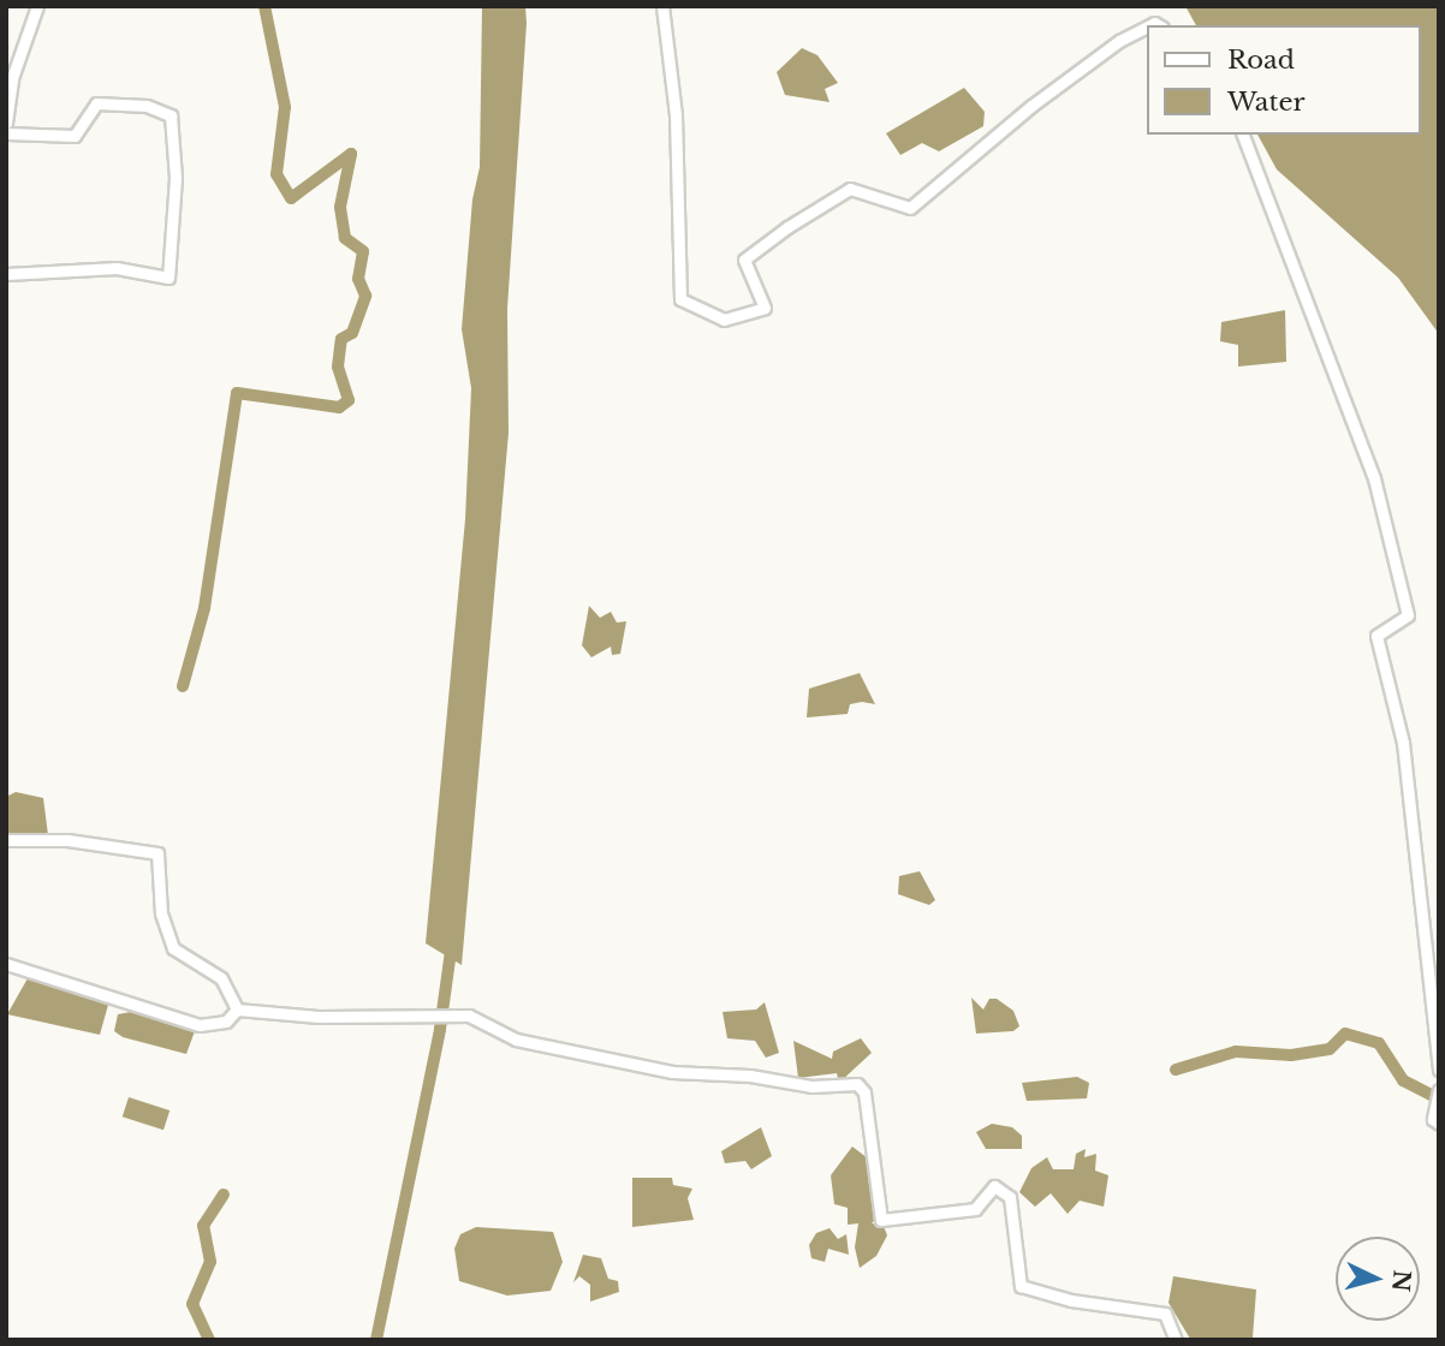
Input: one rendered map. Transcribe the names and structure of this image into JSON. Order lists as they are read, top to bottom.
{
  "legend": ["Road", "Water"],
  "north": "right"
}
